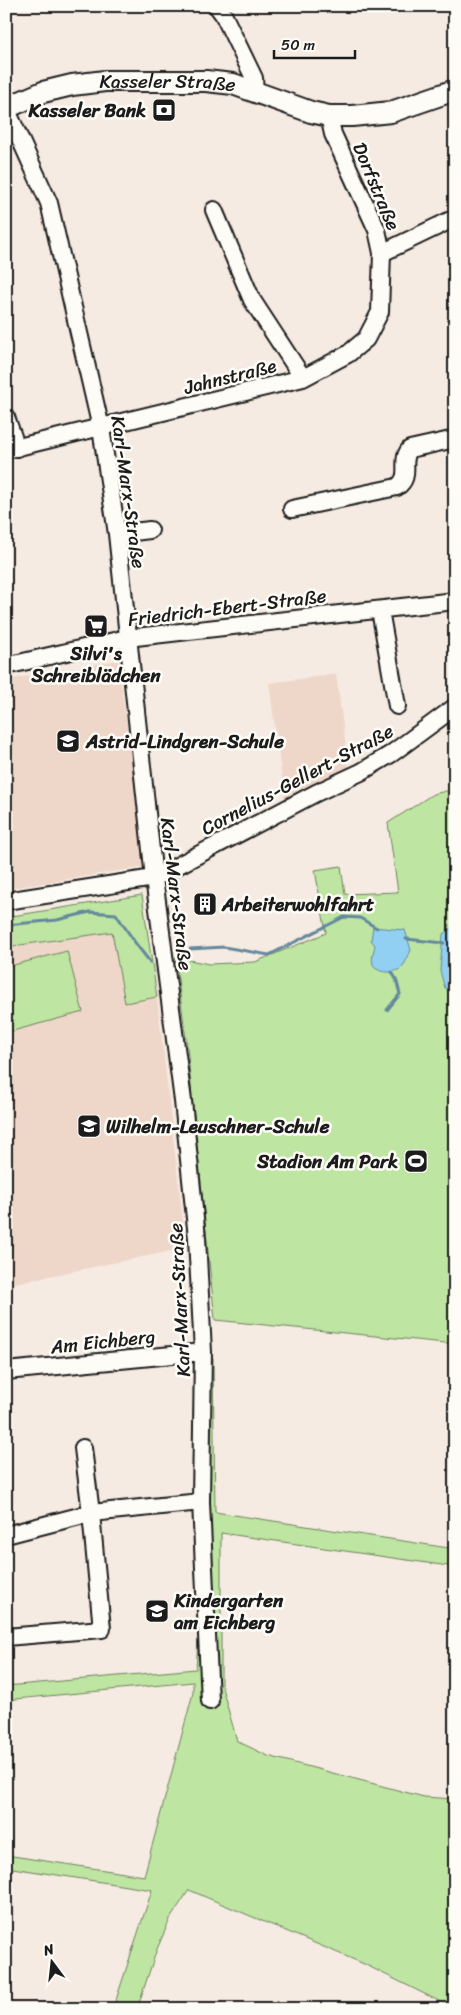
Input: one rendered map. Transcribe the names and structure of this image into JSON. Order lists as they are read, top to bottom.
{
  "streets": {
    "main road": ["Kasseler Straße"],
    "street": [
      "Dorfstraße",
      "Jahnstraße",
      "Karl-Marx-Straße",
      "Friedrich-Ebert-Straße",
      "Cornelius-Gellert-Straße",
      "Am Eichberg"
    ]
  },
  "crossings": [
    ["Kasseler Straße", "Dorfstraße"],
    ["Kasseler Straße", "Karl-Marx-Straße"],
    ["Dorfstraße", "Jahnstraße"],
    ["Jahnstraße", "Karl-Marx-Straße"],
    ["Karl-Marx-Straße", "Friedrich-Ebert-Straße"],
    ["Karl-Marx-Straße", "Cornelius-Gellert-Straße"],
    ["Karl-Marx-Straße", "Am Eichberg"]
  ],
  "places": {
    "bank": ["Kasseler Bank"],
    "supermarket": ["Silvi's Schreiblädchen"],
    "school or university": ["Astrid-Lindgren-Schule", "Wilhelm-Leuschner-Schule", "Kindergarten am Eichberg"],
    "building": ["Arbeiterwohlfahrt"],
    "sports": ["Stadion Am Park"]
  },
  "scale_bar": "50 m",
  "north": "top"
}
